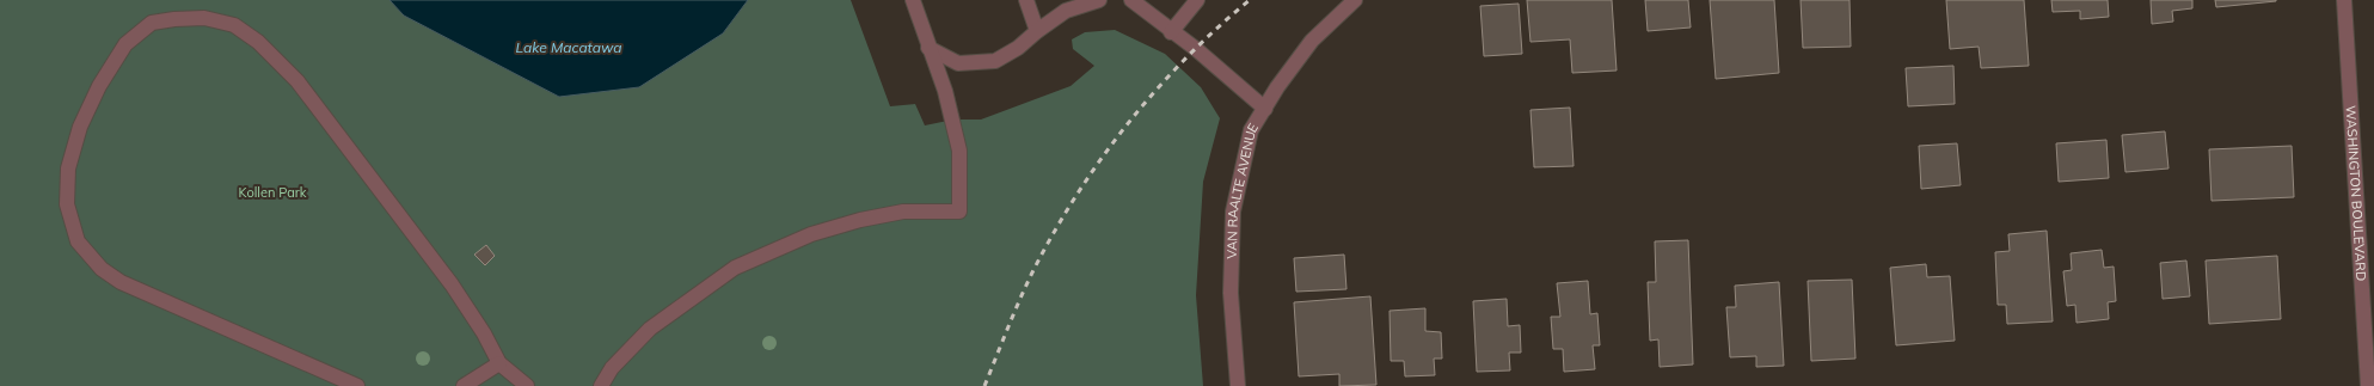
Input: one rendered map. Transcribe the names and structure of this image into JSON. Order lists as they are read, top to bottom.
{
  "streets": {
    "street": ["VAN RAALTE AVENUE", "WASHINGTON BOULEVARD"]
  },
  "water": ["Lake Macatawa"],
  "parks": ["Kollen Park"]
}
